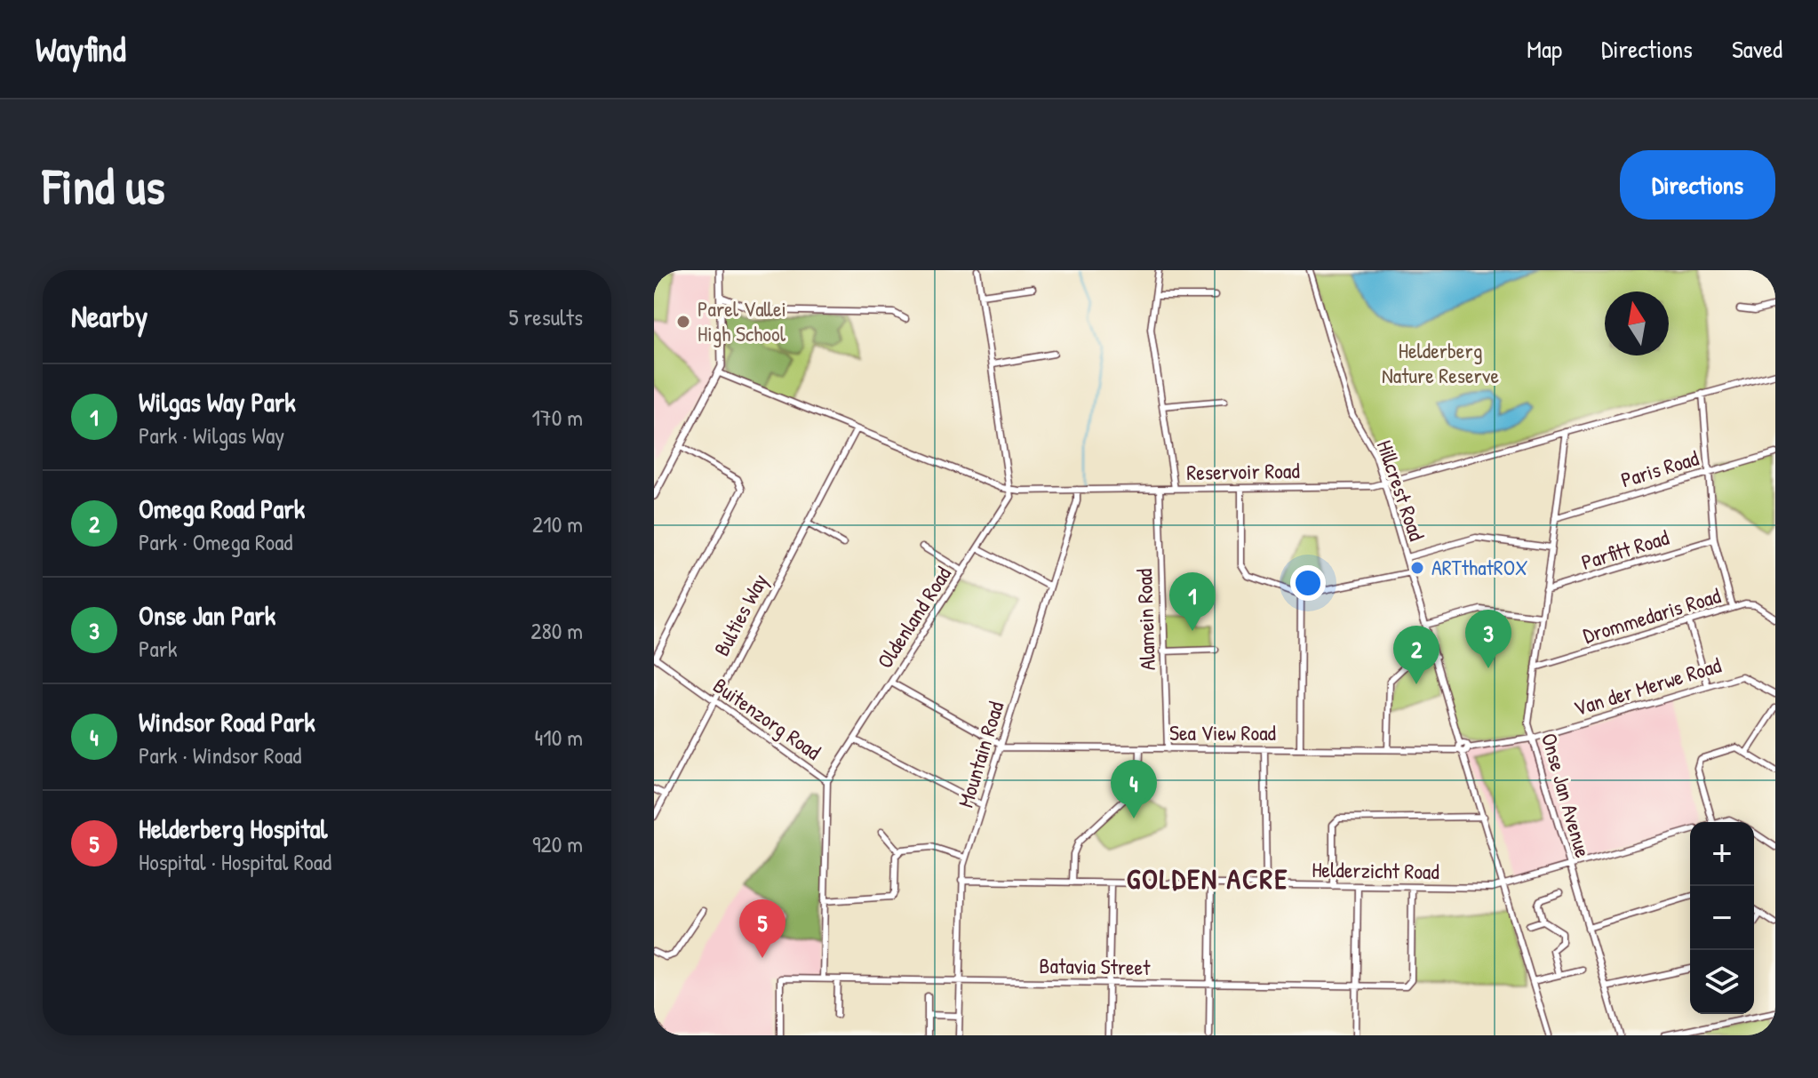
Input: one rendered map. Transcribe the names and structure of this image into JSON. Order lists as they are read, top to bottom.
{
  "streets": {
    "street": [
      "Paris Road",
      "Reservoir Road",
      "Hillcrest Road",
      "Parfitt Road",
      "Bulties Way",
      "Drommedaris Road",
      "Oldenland Road",
      "Alamein Road",
      "Van der Merwe Road",
      "Buitenzorg Road",
      "Sea View Road",
      "Mountain Road",
      "Onse Jan Avenue",
      "Helderzicht Road",
      "Batavia Street"
    ]
  },
  "crossings": [
    ["Paris Road", "Onse Jan Avenue"],
    ["Reservoir Road", "Hillcrest Road"],
    ["Reservoir Road", "Bulties Way"],
    ["Reservoir Road", "Oldenland Road"],
    ["Reservoir Road", "Alamein Road"],
    ["Reservoir Road", "Mountain Road"],
    ["Reservoir Road", "Onse Jan Avenue"],
    ["Hillcrest Road", "Van der Merwe Road"],
    ["Hillcrest Road", "Sea View Road"],
    ["Hillcrest Road", "Helderzicht Road"],
    ["Parfitt Road", "Onse Jan Avenue"],
    ["Bulties Way", "Buitenzorg Road"],
    ["Drommedaris Road", "Onse Jan Avenue"],
    ["Oldenland Road", "Buitenzorg Road"],
    ["Oldenland Road", "Sea View Road"],
    ["Alamein Road", "Sea View Road"],
    ["Van der Merwe Road", "Sea View Road"],
    ["Van der Merwe Road", "Onse Jan Avenue"],
    ["Sea View Road", "Mountain Road"],
    ["Mountain Road", "Helderzicht Road"],
    ["Mountain Road", "Batavia Street"],
    ["Onse Jan Avenue", "Helderzicht Road"],
    ["Helderzicht Road", "Batavia Street"]
  ],
  "districts": ["GOLDEN ACRE"],
  "parks": ["Helderberg Nature Reserve"],
  "places": ["Parel Vallei High School", "ARTthatROX"],
  "north": "top",
  "page": {
    "header": "Wayfind",
    "nav": ["Map", "Directions", "Saved"],
    "buttons": "Directions",
    "title": "Find us",
    "heading": ["Nearby", "5 results"],
    "list": [
      {
        "mark": "1",
        "name": "Wilgas Way Park",
        "note": "Park · Wilgas Way",
        "value": "170 m"
      },
      {
        "mark": "2",
        "name": "Omega Road Park",
        "note": "Park · Omega Road",
        "value": "210 m"
      },
      {
        "mark": "3",
        "name": "Onse Jan Park",
        "note": "Park",
        "value": "280 m"
      },
      {
        "mark": "4",
        "name": "Windsor Road Park",
        "note": "Park · Windsor Road",
        "value": "410 m"
      },
      {
        "mark": "5",
        "name": "Helderberg Hospital",
        "note": "Hospital · Hospital Road",
        "value": "920 m"
      }
    ],
    "pins": [
      "1",
      "3",
      "2",
      "4",
      "5"
    ],
    "map_buttons": ["+", "−"]
  }
}
